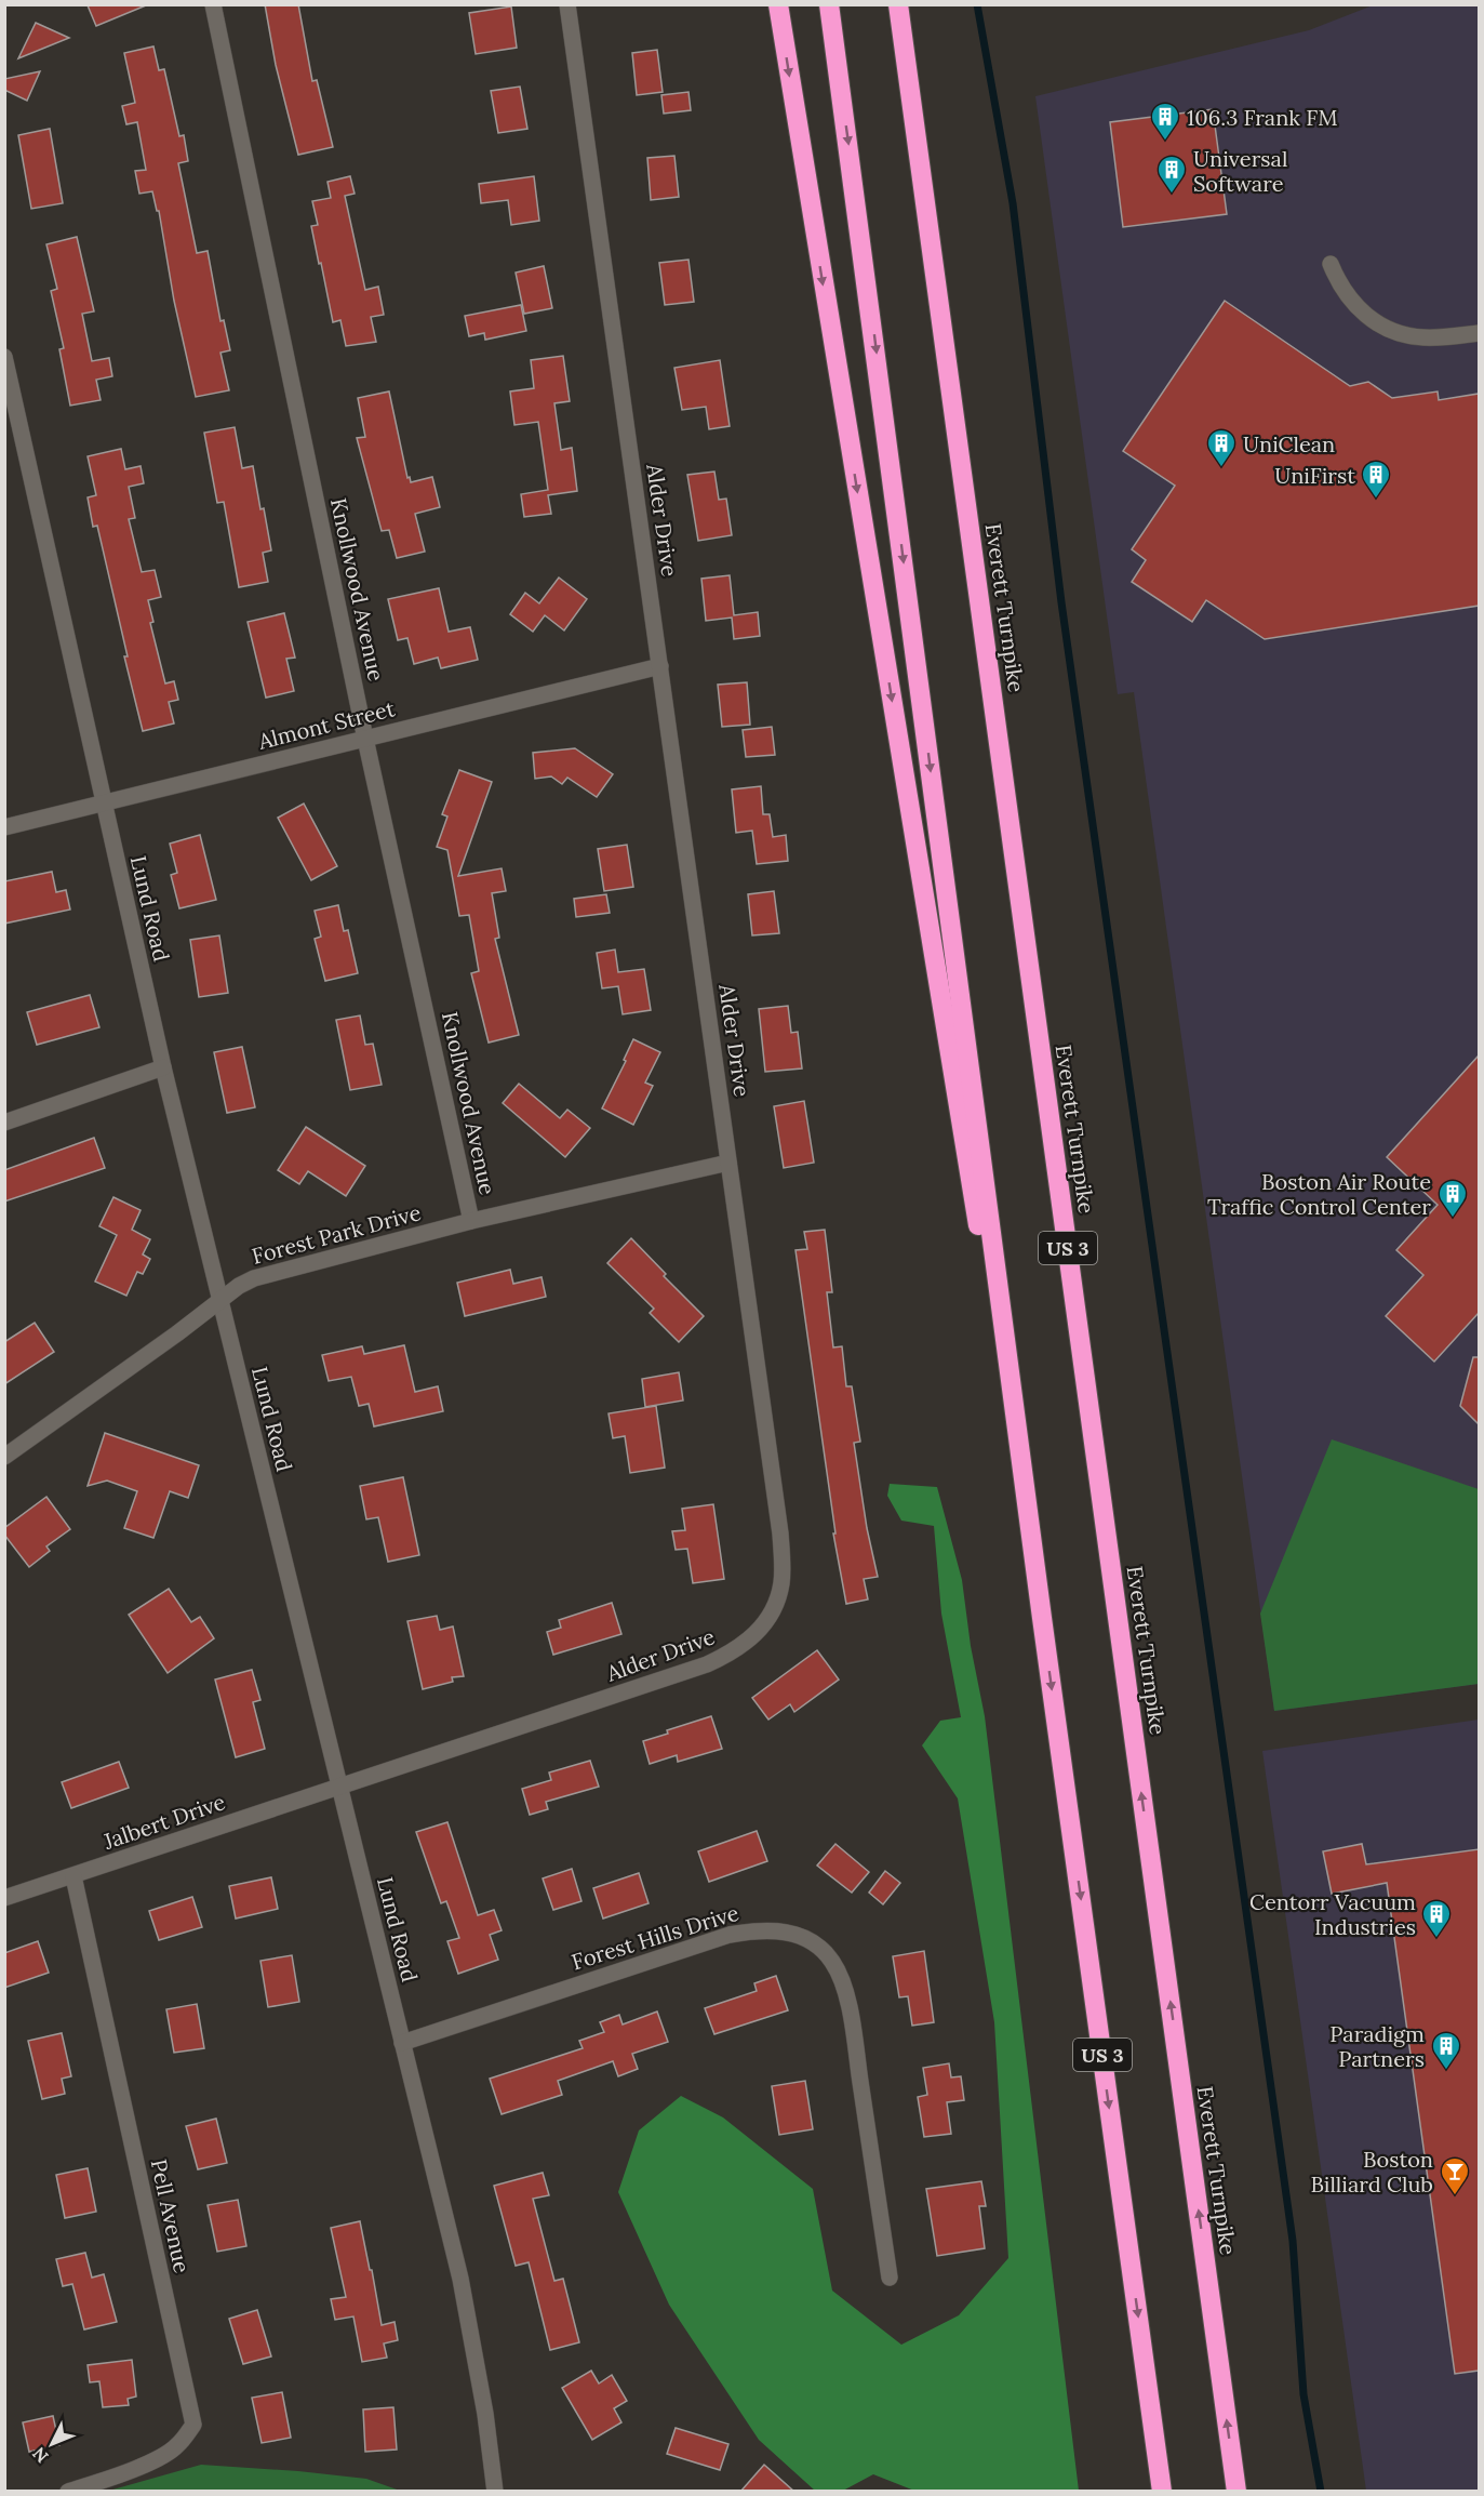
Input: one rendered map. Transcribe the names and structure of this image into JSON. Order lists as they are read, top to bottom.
{
  "streets": {
    "highway": ["Everett Turnpike", "US 3"],
    "street": [
      "Alder Drive",
      "Knollwood Avenue",
      "Almont Street",
      "Lund Road",
      "Forest Park Drive",
      "Jalbert Drive",
      "Forest Hills Drive",
      "Pell Avenue"
    ]
  },
  "crossings": [
    ["Alder Drive", "Almont Street"],
    ["Alder Drive", "Lund Road"],
    ["Alder Drive", "Forest Park Drive"],
    ["Alder Drive", "Jalbert Drive"],
    ["Knollwood Avenue", "Almont Street"],
    ["Knollwood Avenue", "Forest Park Drive"],
    ["Almont Street", "Lund Road"],
    ["Lund Road", "Forest Park Drive"],
    ["Lund Road", "Jalbert Drive"],
    ["Lund Road", "Forest Hills Drive"],
    ["Jalbert Drive", "Pell Avenue"]
  ],
  "places": {
    "building": [
      "106.3 Frank FM",
      "Universal Software",
      "UniClean",
      "UniFirst",
      "Boston Air Route Traffic Control Center",
      "Centorr Vacuum Industries",
      "Paradigm Partners"
    ],
    "bar": ["Boston Billiard Club"]
  },
  "north": "bottom left"
}
